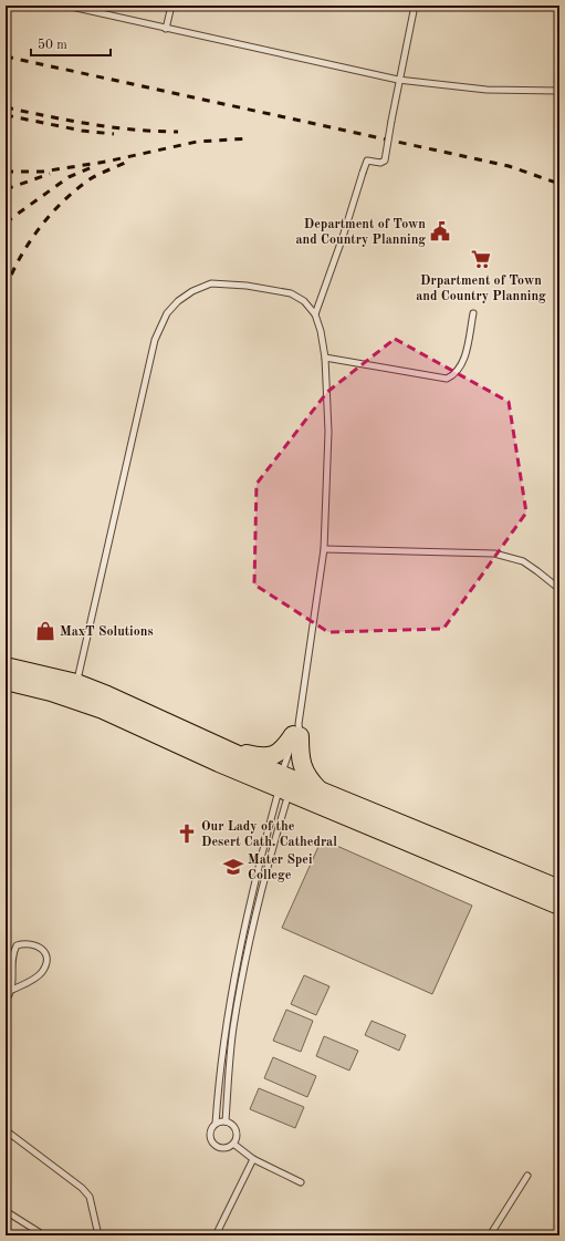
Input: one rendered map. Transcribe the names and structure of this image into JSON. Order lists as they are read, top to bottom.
{
  "places": {
    "public building": ["Department of Town and Country Planning"],
    "supermarket": ["Drpartment of Town and Country Planning"],
    "shop": ["MaxT Solutions"],
    "church": ["Our Lady of the Desert Cath. Cathedral"],
    "school or university": ["Mater Spei College"]
  },
  "scale_bar": "50 m"
}
